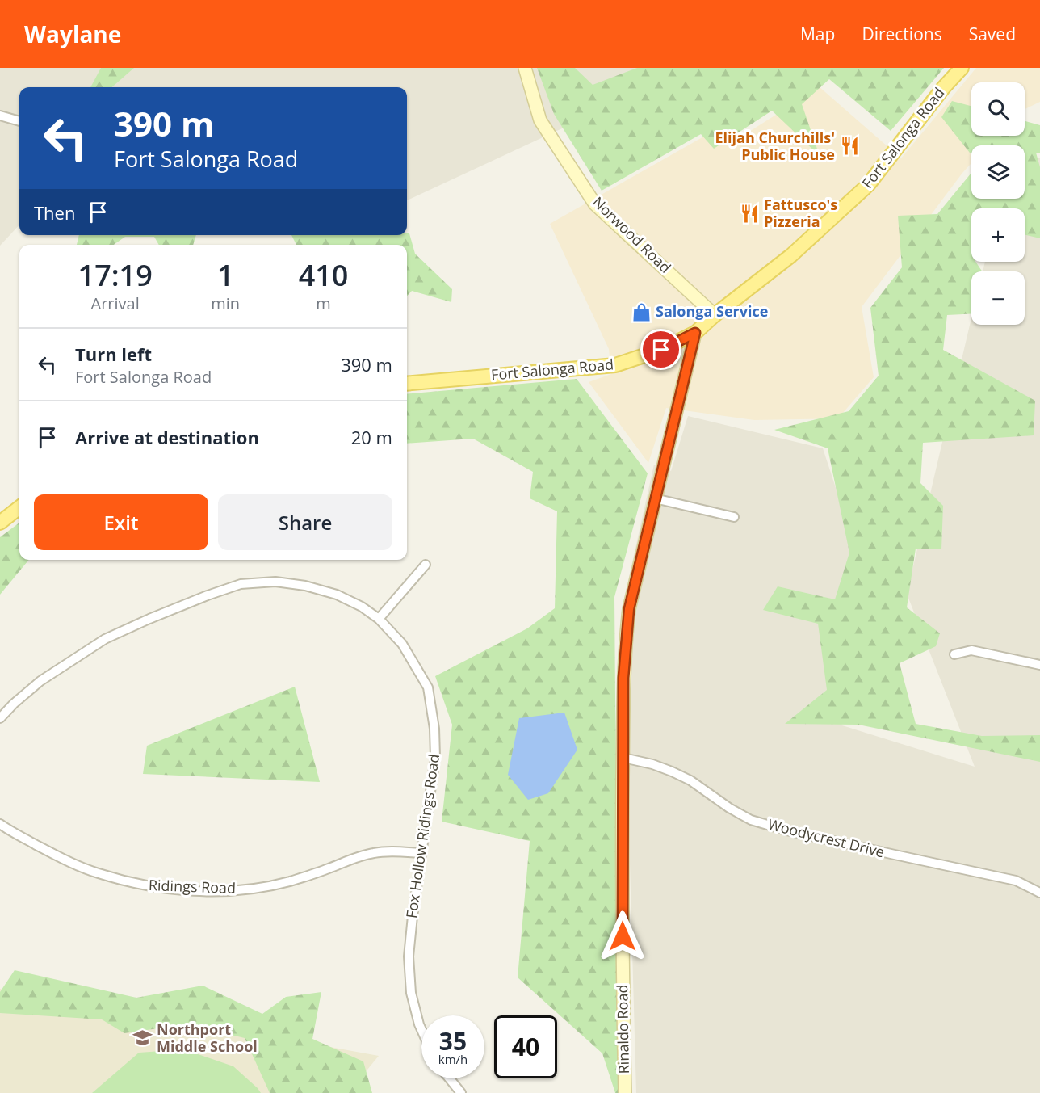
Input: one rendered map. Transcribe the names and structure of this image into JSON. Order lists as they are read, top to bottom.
{
  "streets": {
    "main road": ["Fort Salonga Road"],
    "street": [
      "Norwood Road",
      "Fox Hollow Ridings Road",
      "Woodycrest Drive",
      "Ridings Road",
      "Rinaldo Road"
    ]
  },
  "crossings": [
    ["Fort Salonga Road", "Norwood Road"],
    ["Fort Salonga Road", "Rinaldo Road"],
    ["Fox Hollow Ridings Road", "Ridings Road"],
    ["Woodycrest Drive", "Rinaldo Road"]
  ],
  "places": {
    "restaurant": ["Elijah Churchills' Public House", "Fattusco's Pizzeria"],
    "shop": ["Salonga Service"],
    "school or university": ["Northport Middle School"]
  },
  "page": {
    "header": "Waylane",
    "nav": ["Map", "Directions", "Saved"],
    "map_buttons": ["+", "−"],
    "turn": ["390 m", "Fort Salonga Road"],
    "then": "Then",
    "eta": [
      "17:19",
      "Arrival",
      "1",
      "min",
      "410",
      "m"
    ],
    "list": [
      {
        "name": "Turn left",
        "note": "Fort Salonga Road",
        "value": "390 m"
      },
      {
        "name": "Arrive at destination",
        "value": "20 m"
      }
    ],
    "buttons": ["Exit", "Share"],
    "speed": "35 km/h",
    "limit": "40"
  }
}
